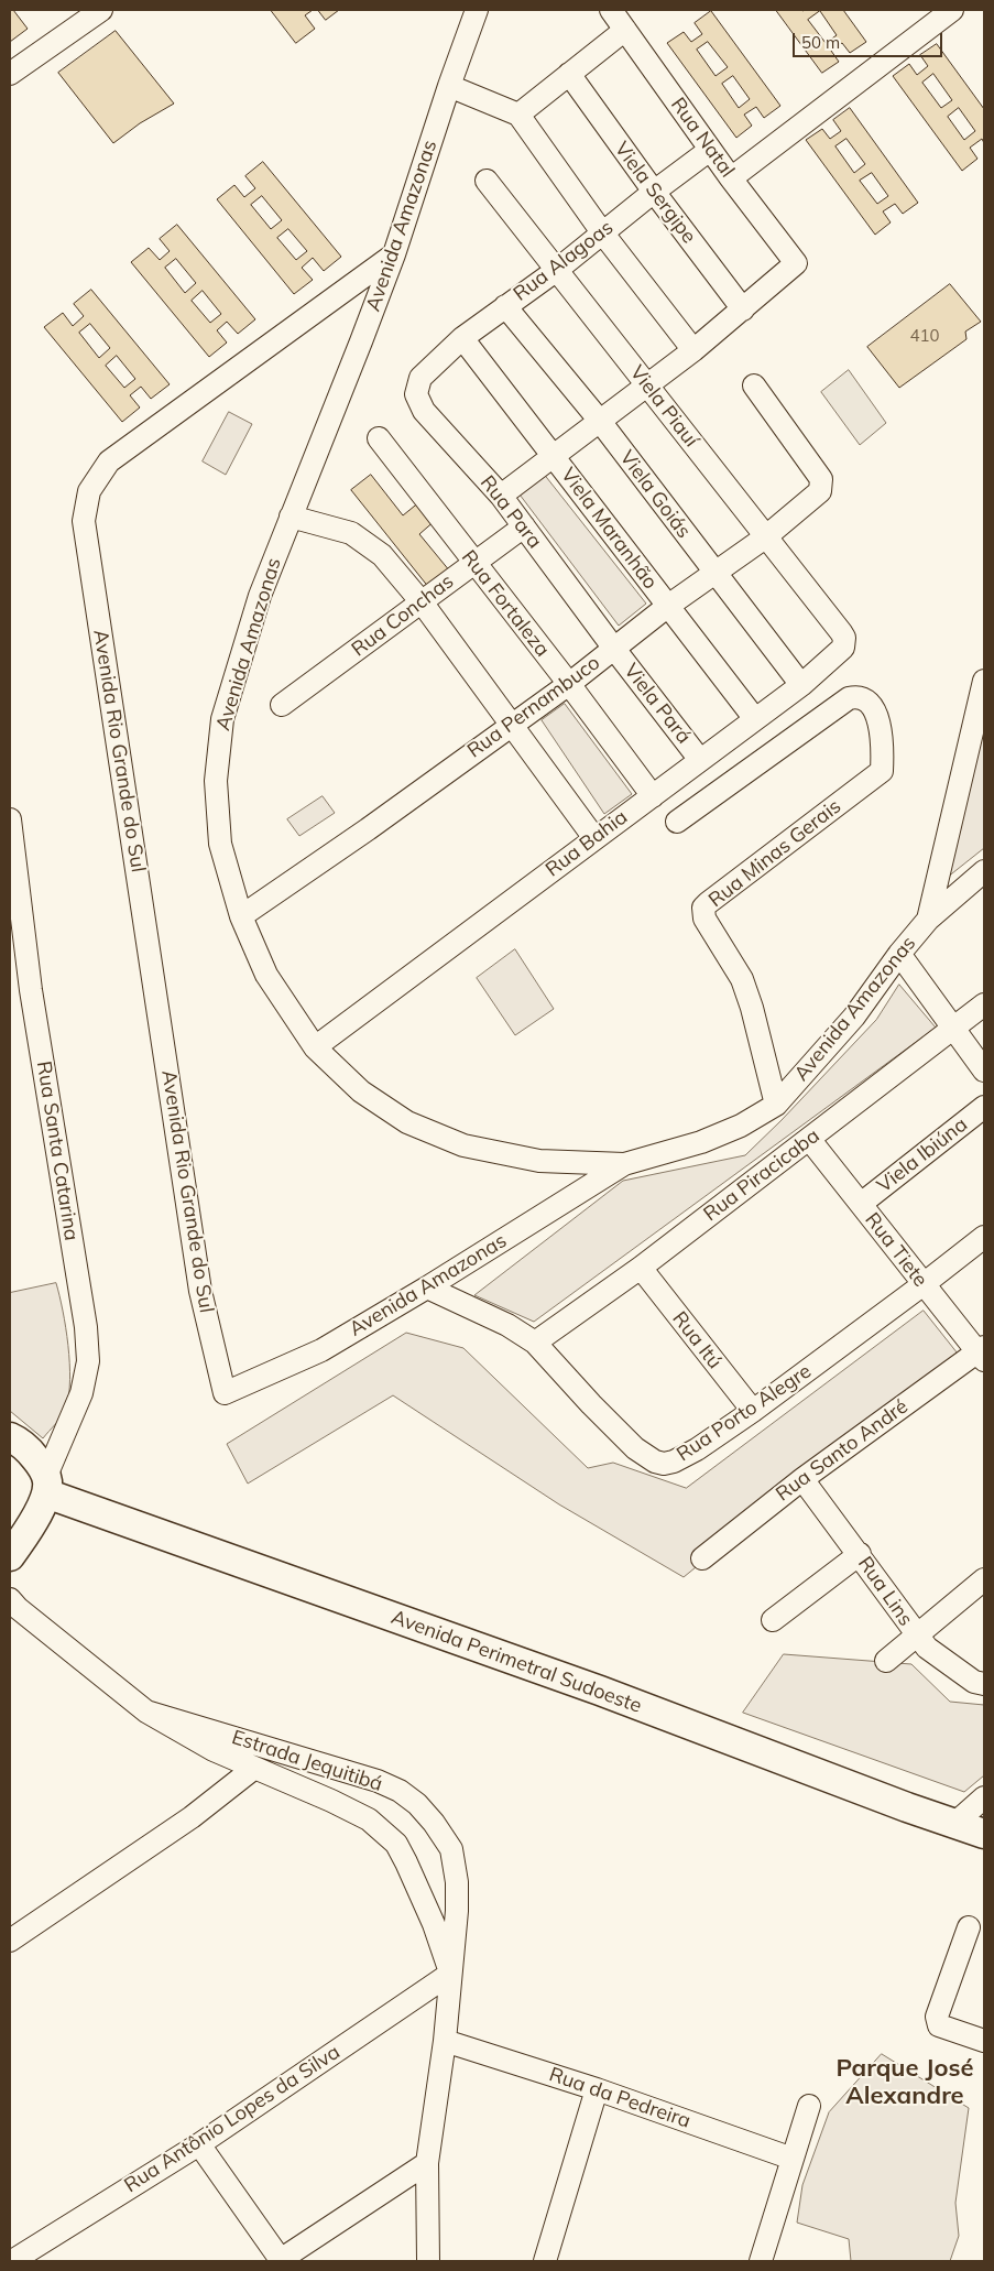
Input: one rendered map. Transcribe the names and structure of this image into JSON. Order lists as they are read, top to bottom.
{
  "streets": {
    "main road": ["Avenida Perimetral Sudoeste"],
    "street": [
      "Rua Natal",
      "Viela Sergipe",
      "Avenida Amazonas",
      "Rua Alagoas",
      "Viela Piauí",
      "Viela Goiás",
      "Rua Para",
      "Viela Maranhão",
      "Rua Fortaleza",
      "Rua Conchas",
      "Viela Pará",
      "Rua Pernambuco",
      "Avenida Rio Grande do Sul",
      "Rua Bahia",
      "Rua Minas Gerais",
      "Rua Santa Catarina",
      "Viela Ibiúna",
      "Rua Piracicaba",
      "Rua Tiete",
      "Rua Itú",
      "Rua Porto Alegre",
      "Rua Santo André",
      "Rua Lins",
      "Estrada Jequitibá",
      "Rua da Pedreira",
      "Rua Antônio Lopes da Silva"
    ]
  },
  "crossings": [
    ["Rua Natal", "Viela Sergipe"],
    ["Rua Natal", "Rua Alagoas"],
    ["Viela Sergipe", "Rua Alagoas"],
    ["Avenida Amazonas", "Rua Pernambuco"],
    ["Avenida Amazonas", "Avenida Rio Grande do Sul"],
    ["Avenida Amazonas", "Rua Bahia"],
    ["Avenida Amazonas", "Rua Minas Gerais"],
    ["Avenida Amazonas", "Rua Porto Alegre"],
    ["Rua Alagoas", "Viela Piauí"],
    ["Rua Alagoas", "Viela Goiás"],
    ["Rua Alagoas", "Rua Para"],
    ["Rua Alagoas", "Viela Maranhão"],
    ["Viela Piauí", "Rua Pernambuco"],
    ["Viela Piauí", "Rua Bahia"],
    ["Viela Goiás", "Rua Pernambuco"],
    ["Viela Goiás", "Rua Bahia"],
    ["Rua Para", "Rua Conchas"],
    ["Rua Para", "Viela Pará"],
    ["Rua Para", "Rua Pernambuco"],
    ["Viela Maranhão", "Rua Pernambuco"],
    ["Viela Maranhão", "Rua Bahia"],
    ["Rua Fortaleza", "Rua Conchas"],
    ["Rua Fortaleza", "Rua Pernambuco"],
    ["Rua Fortaleza", "Rua Bahia"],
    ["Viela Pará", "Rua Pernambuco"],
    ["Viela Pará", "Rua Bahia"],
    ["Rua Santa Catarina", "Avenida Perimetral Sudoeste"],
    ["Viela Ibiúna", "Rua Tiete"],
    ["Rua Piracicaba", "Rua Tiete"],
    ["Rua Piracicaba", "Rua Itú"],
    ["Rua Piracicaba", "Rua Porto Alegre"],
    ["Rua Tiete", "Rua Porto Alegre"],
    ["Rua Tiete", "Rua Santo André"],
    ["Rua Itú", "Rua Porto Alegre"],
    ["Rua Santo André", "Rua Lins"],
    ["Estrada Jequitibá", "Rua da Pedreira"],
    ["Estrada Jequitibá", "Rua Antônio Lopes da Silva"]
  ],
  "districts": ["Parque José Alexandre"],
  "house_numbers": ["410"],
  "scale_bar": "50 m"
}
